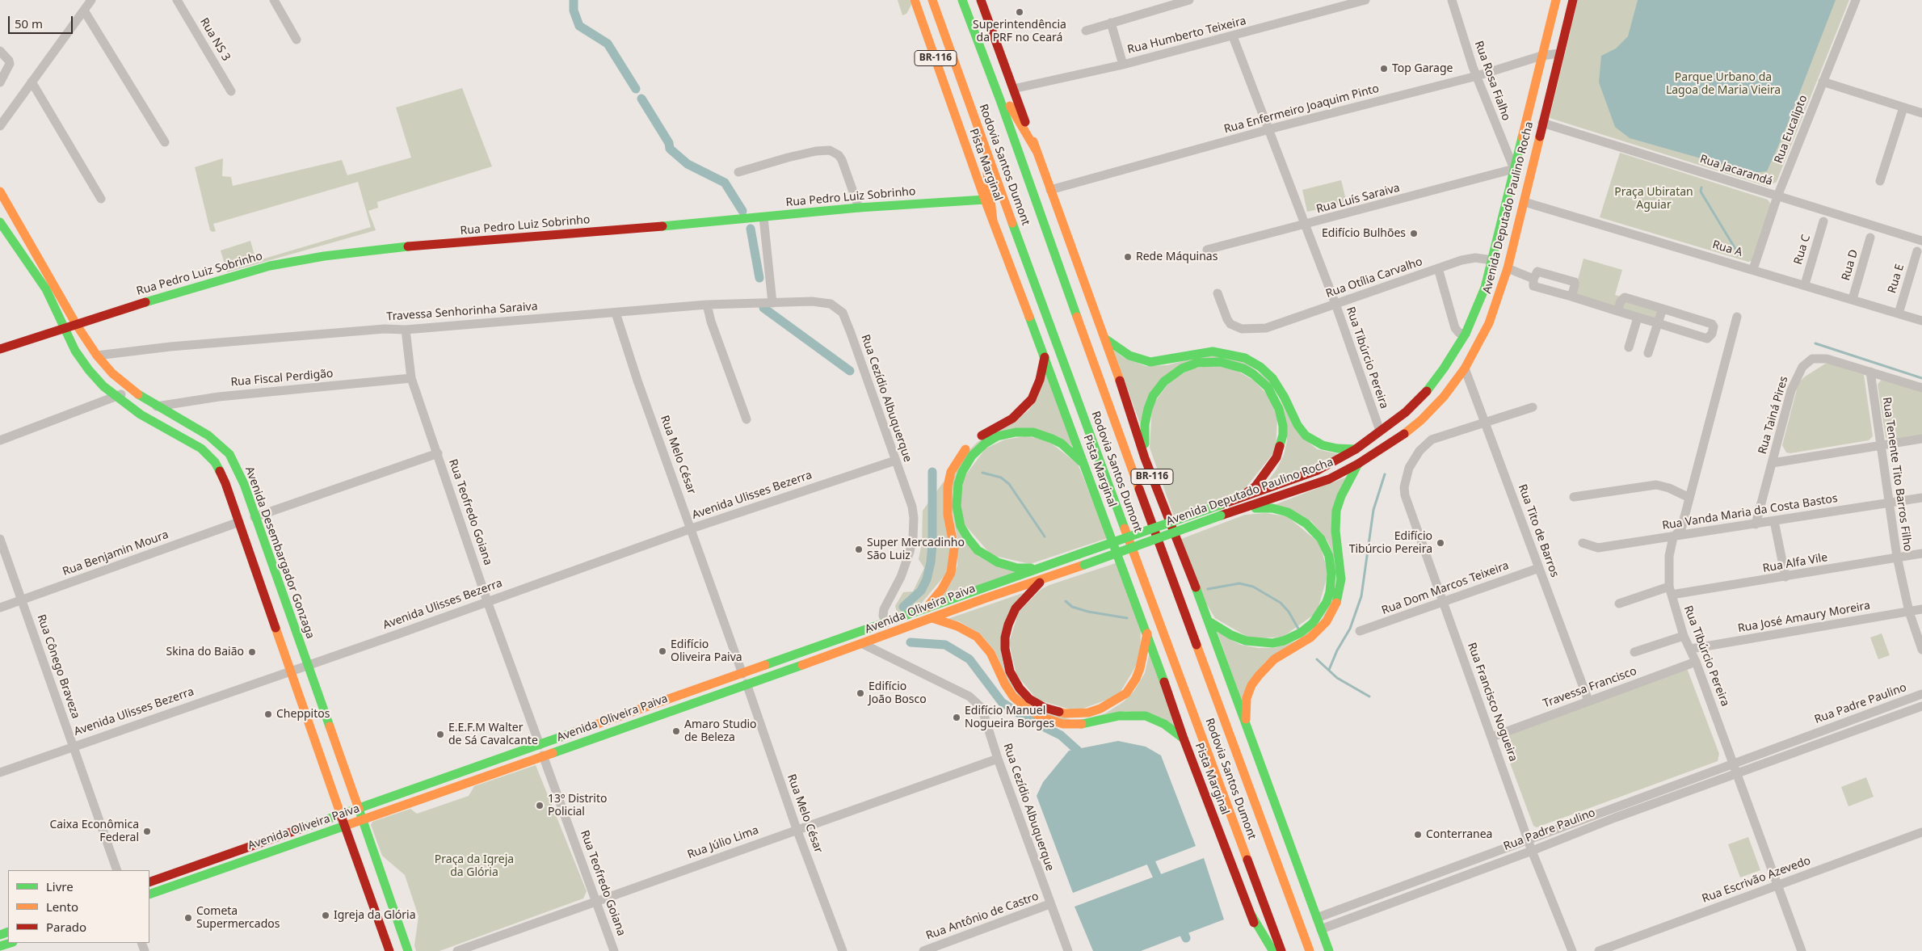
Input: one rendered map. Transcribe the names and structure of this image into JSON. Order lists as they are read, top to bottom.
{
  "streets": {
    "main road": [
      "BR-116",
      "Pista Marginal",
      "Rodovia Santos Dumont",
      "Rua Pedro Luiz Sobrinho",
      "Avenida Deputado Paulino Rocha",
      "Avenida Desembargador Gonzaga",
      "Avenida Oliveira Paiva"
    ],
    "street": [
      "Rua Humberto Teixeira",
      "Rua NS 3",
      "Rua Rosa Fialho",
      "Rua Enfermeiro Joaquim Pinto",
      "Rua Eucalipto",
      "Rua Jacarandá",
      "Rua Luís Saraiva",
      "Rua A",
      "Rua C",
      "Rua D",
      "Rua Otília Carvalho",
      "Rua E",
      "Travessa Senhorinha Saraiva",
      "Rua Tibúrcio Pereira",
      "Rua Fiscal Perdigão",
      "Rua Cezídio Albuquerque",
      "Rua Tainá Pires",
      "Rua Melo César",
      "Rua Tenente Tito Barros Filho",
      "Avenida Ulisses Bezerra",
      "Rua Teofredo Goiana",
      "Rua Vanda Maria da Costa Bastos",
      "Rua Tito de Barros",
      "Rua Benjamin Moura",
      "Rua Alfa Vile",
      "Rua Dom Marcos Teixeira",
      "Rua José Amaury Moreira",
      "Rua Cônego Braveza",
      "Travessa Francisco",
      "Rua Francisco Nogueira",
      "Rua Padre Paulino",
      "Rua Júlio Lima",
      "Rua Escrivão Azevedo",
      "Rua Antônio de Castro"
    ]
  },
  "crossings": [
    ["Rua Humberto Teixeira", "BR-116"],
    ["BR-116", "Rua Enfermeiro Joaquim Pinto"],
    ["BR-116", "Rua Padre Paulino"],
    ["Rua Rosa Fialho", "Rua Enfermeiro Joaquim Pinto"],
    ["Rua Rosa Fialho", "Rua Luís Saraiva"],
    ["Rua Rosa Fialho", "Avenida Deputado Paulino Rocha"],
    ["Rua Enfermeiro Joaquim Pinto", "Avenida Deputado Paulino Rocha"],
    ["Rua Eucalipto", "Rua Jacarandá"],
    ["Rua Eucalipto", "Rua A"],
    ["Pista Marginal", "Rua Pedro Luiz Sobrinho"],
    ["Rua Jacarandá", "Avenida Deputado Paulino Rocha"],
    ["Rua Pedro Luiz Sobrinho", "Avenida Desembargador Gonzaga"],
    ["Rua Luís Saraiva", "Avenida Deputado Paulino Rocha"],
    ["Rua Luís Saraiva", "Rua Tibúrcio Pereira"],
    ["Avenida Deputado Paulino Rocha", "Rua A"],
    ["Avenida Deputado Paulino Rocha", "Rua Otília Carvalho"],
    ["Avenida Deputado Paulino Rocha", "Rua Tibúrcio Pereira"],
    ["Avenida Deputado Paulino Rocha", "Rua Tito de Barros"],
    ["Avenida Deputado Paulino Rocha", "Avenida Oliveira Paiva"],
    ["Rua A", "Rua C"],
    ["Rua A", "Rua D"],
    ["Rua A", "Rua E"],
    ["Rua Otília Carvalho", "Rua Tibúrcio Pereira"],
    ["Travessa Senhorinha Saraiva", "Rua Cezídio Albuquerque"],
    ["Travessa Senhorinha Saraiva", "Rua Melo César"],
    ["Travessa Senhorinha Saraiva", "Rua Teofredo Goiana"],
    ["Travessa Senhorinha Saraiva", "Avenida Desembargador Gonzaga"],
    ["Rua Tibúrcio Pereira", "Rua Vanda Maria da Costa Bastos"],
    ["Rua Tibúrcio Pereira", "Rua Alfa Vile"],
    ["Rua Tibúrcio Pereira", "Rua José Amaury Moreira"],
    ["Rua Tibúrcio Pereira", "Travessa Francisco"],
    ["Rua Tibúrcio Pereira", "Rua Padre Paulino"],
    ["Rua Tibúrcio Pereira", "Rua Escrivão Azevedo"],
    ["Rua Fiscal Perdigão", "Rua Teofredo Goiana"],
    ["Rua Fiscal Perdigão", "Avenida Desembargador Gonzaga"],
    ["Rua Cezídio Albuquerque", "Avenida Ulisses Bezerra"],
    ["Rua Cezídio Albuquerque", "Avenida Oliveira Paiva"],
    ["Rua Cezídio Albuquerque", "Rua Júlio Lima"],
    ["Rua Cezídio Albuquerque", "Rua Antônio de Castro"],
    ["Rua Tainá Pires", "Rua Tenente Tito Barros Filho"],
    ["Rua Tainá Pires", "Rua Vanda Maria da Costa Bastos"],
    ["Rua Melo César", "Avenida Ulisses Bezerra"],
    ["Rua Melo César", "Avenida Oliveira Paiva"],
    ["Rua Melo César", "Rua Júlio Lima"],
    ["Rua Tenente Tito Barros Filho", "Rua Vanda Maria da Costa Bastos"],
    ["Rua Tenente Tito Barros Filho", "Rua Alfa Vile"],
    ["Rua Tenente Tito Barros Filho", "Rua José Amaury Moreira"],
    ["Avenida Ulisses Bezerra", "Rua Teofredo Goiana"],
    ["Avenida Ulisses Bezerra", "Avenida Desembargador Gonzaga"],
    ["Avenida Ulisses Bezerra", "Rua Cônego Braveza"],
    ["Rua Teofredo Goiana", "Avenida Oliveira Paiva"],
    ["Rua Teofredo Goiana", "Rua Júlio Lima"],
    ["Rua Tito de Barros", "Rua Dom Marcos Teixeira"],
    ["Rua Tito de Barros", "Travessa Francisco"],
    ["Rua Tito de Barros", "Rua Francisco Nogueira"],
    ["Avenida Desembargador Gonzaga", "Avenida Oliveira Paiva"],
    ["Rua Benjamin Moura", "Rua Cônego Braveza"],
    ["Rua Dom Marcos Teixeira", "Rua Francisco Nogueira"],
    ["Travessa Francisco", "Rua Francisco Nogueira"],
    ["Rua Francisco Nogueira", "Rua Padre Paulino"]
  ],
  "parks": ["Parque Urbano da Lagoa de Maria Vieira", "Praça Ubiratan Aguiar", "Praça da Igreja da Glória"],
  "places": [
    "Superintendência da PRF no Ceará",
    "Top Garage",
    "Edifício Bulhões",
    "Rede Máquinas",
    "Edifício Tibúrcio Pereira",
    "Super Mercadinho São Luiz",
    "Edifício Oliveira Paiva",
    "Skina do Baião",
    "Edifício João Bosco",
    "Cheppitos",
    "Edifício Manuel Nogueira Borges",
    "Amaro Studio de Beleza",
    "E.E.F.M Walter de Sá Cavalcante",
    "13º Distrito Policial",
    "Caixa Econômica Federal",
    "Conterranea",
    "Igreja da Glória",
    "Cometa Supermercados"
  ],
  "legend": ["Livre", "Lento", "Parado"],
  "scale_bar": "50 m"
}
